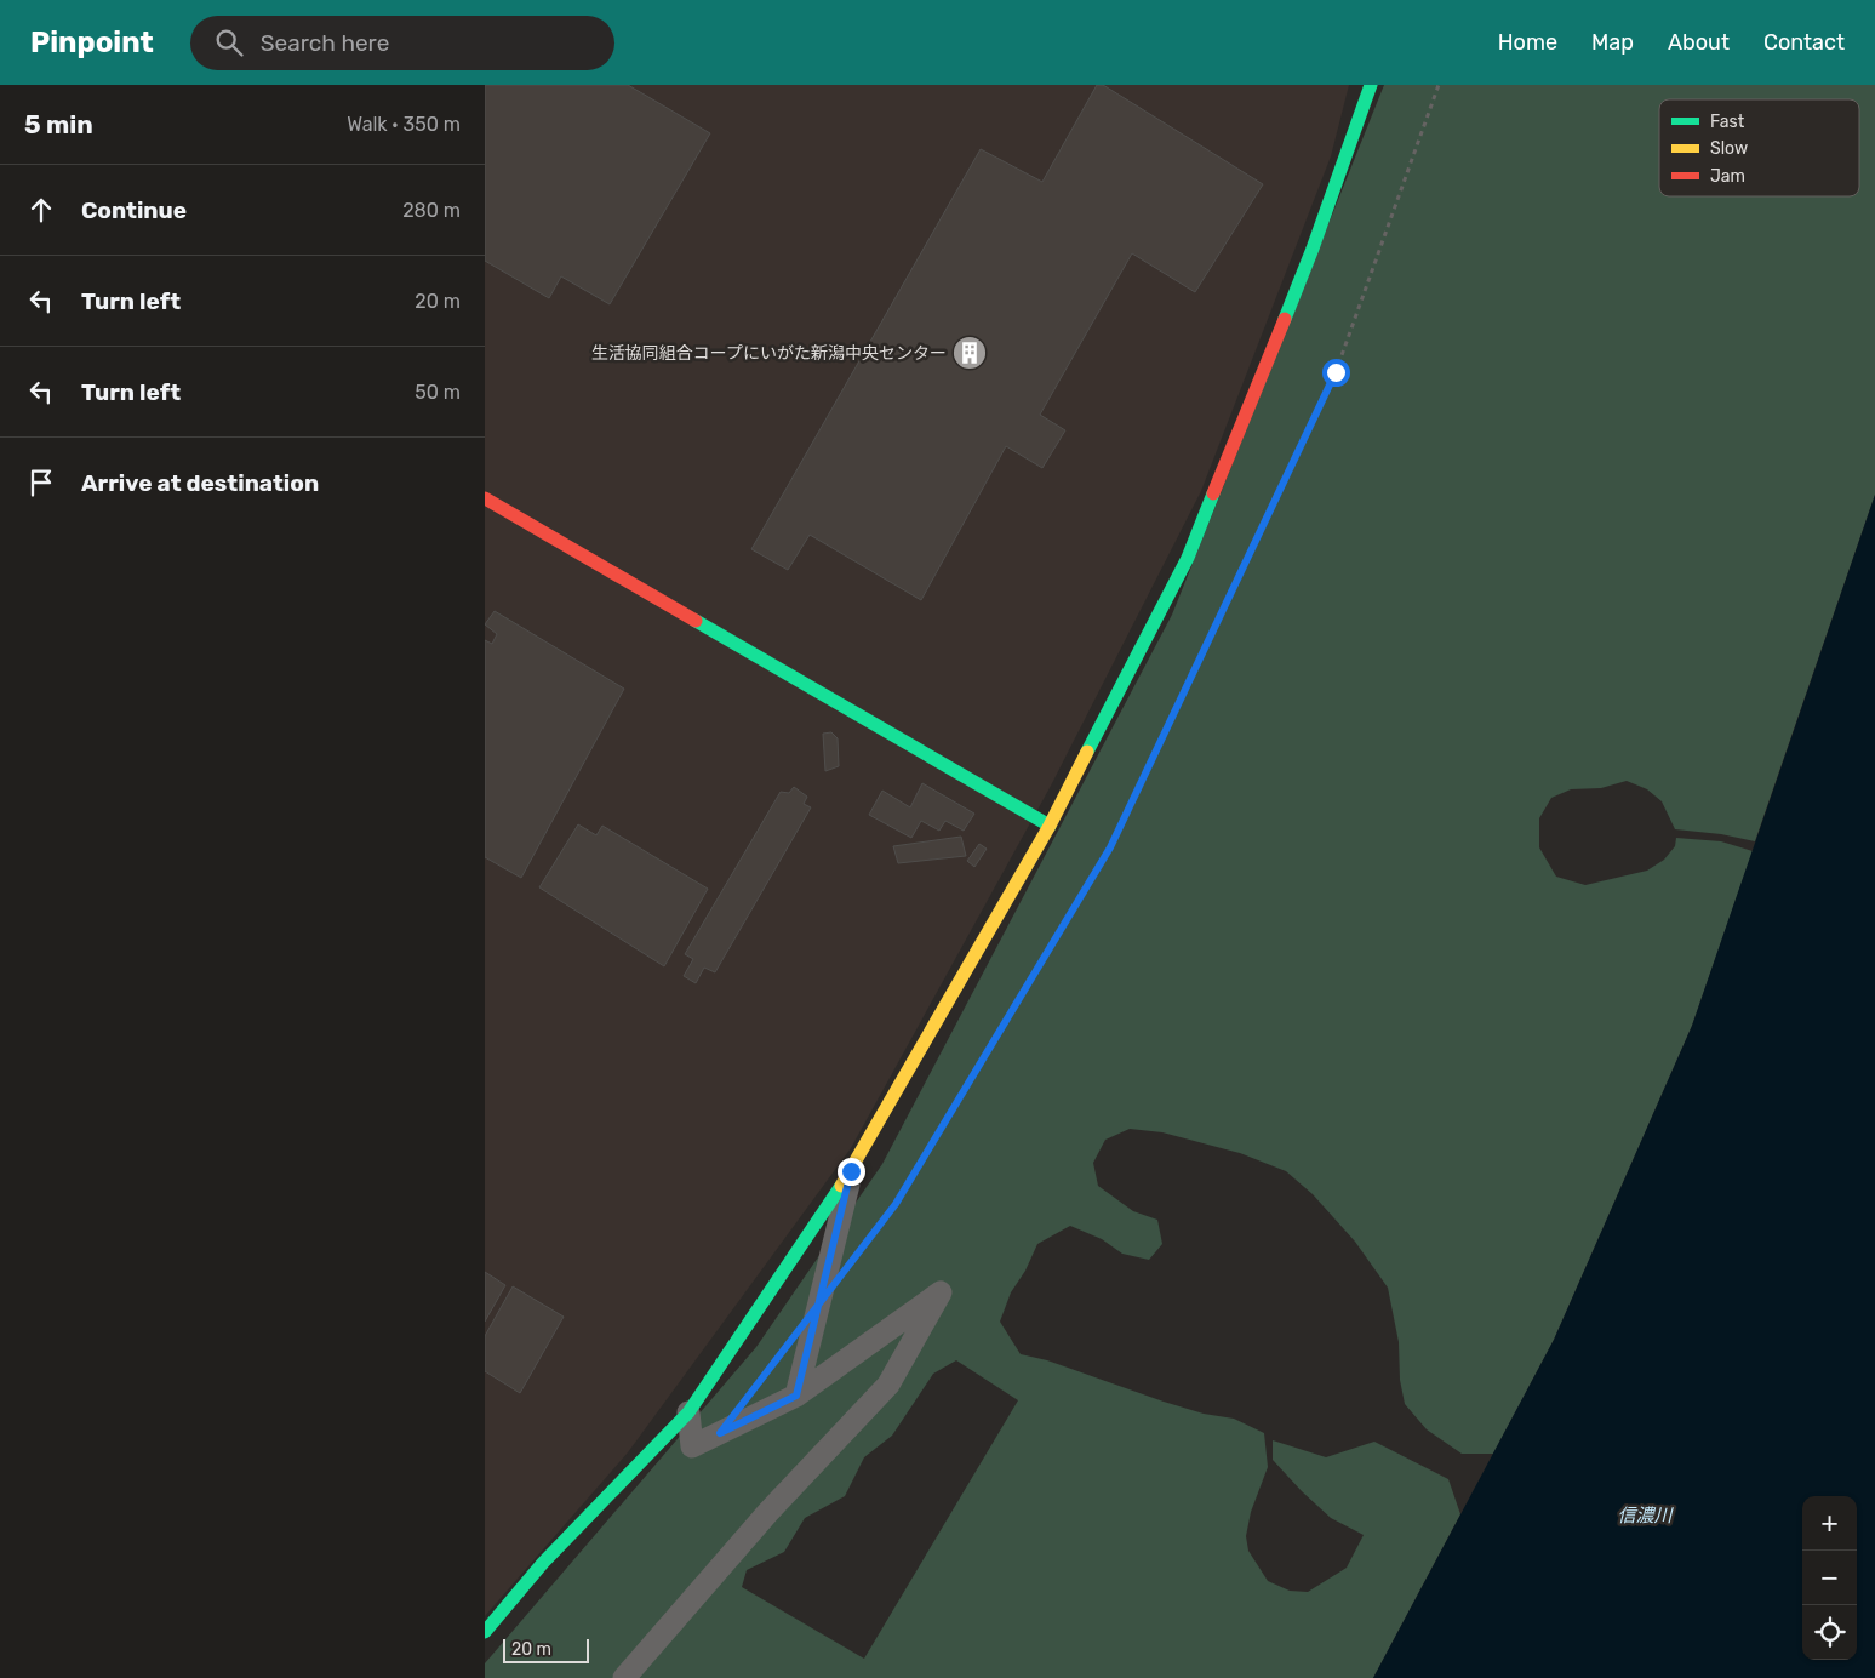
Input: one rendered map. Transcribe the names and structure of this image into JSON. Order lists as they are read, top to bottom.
{
  "water": ["信濃川"],
  "places": {
    "building": ["生活協同組合コープにいがた新潟中央センター"]
  },
  "legend": ["Fast", "Slow", "Jam"],
  "scale_bar": "20 m",
  "page": {
    "header": "Pinpoint",
    "search": "Search here",
    "nav": [
      "Home",
      "Map",
      "About",
      "Contact"
    ],
    "heading": ["5 min", "Walk · 350 m"],
    "list": [
      ["Continue", "280 m"],
      ["Turn left", "20 m"],
      ["Turn left", "50 m"],
      "Arrive at destination"
    ],
    "map_buttons": ["+", "−"],
    "scale": "20 m"
  }
}
